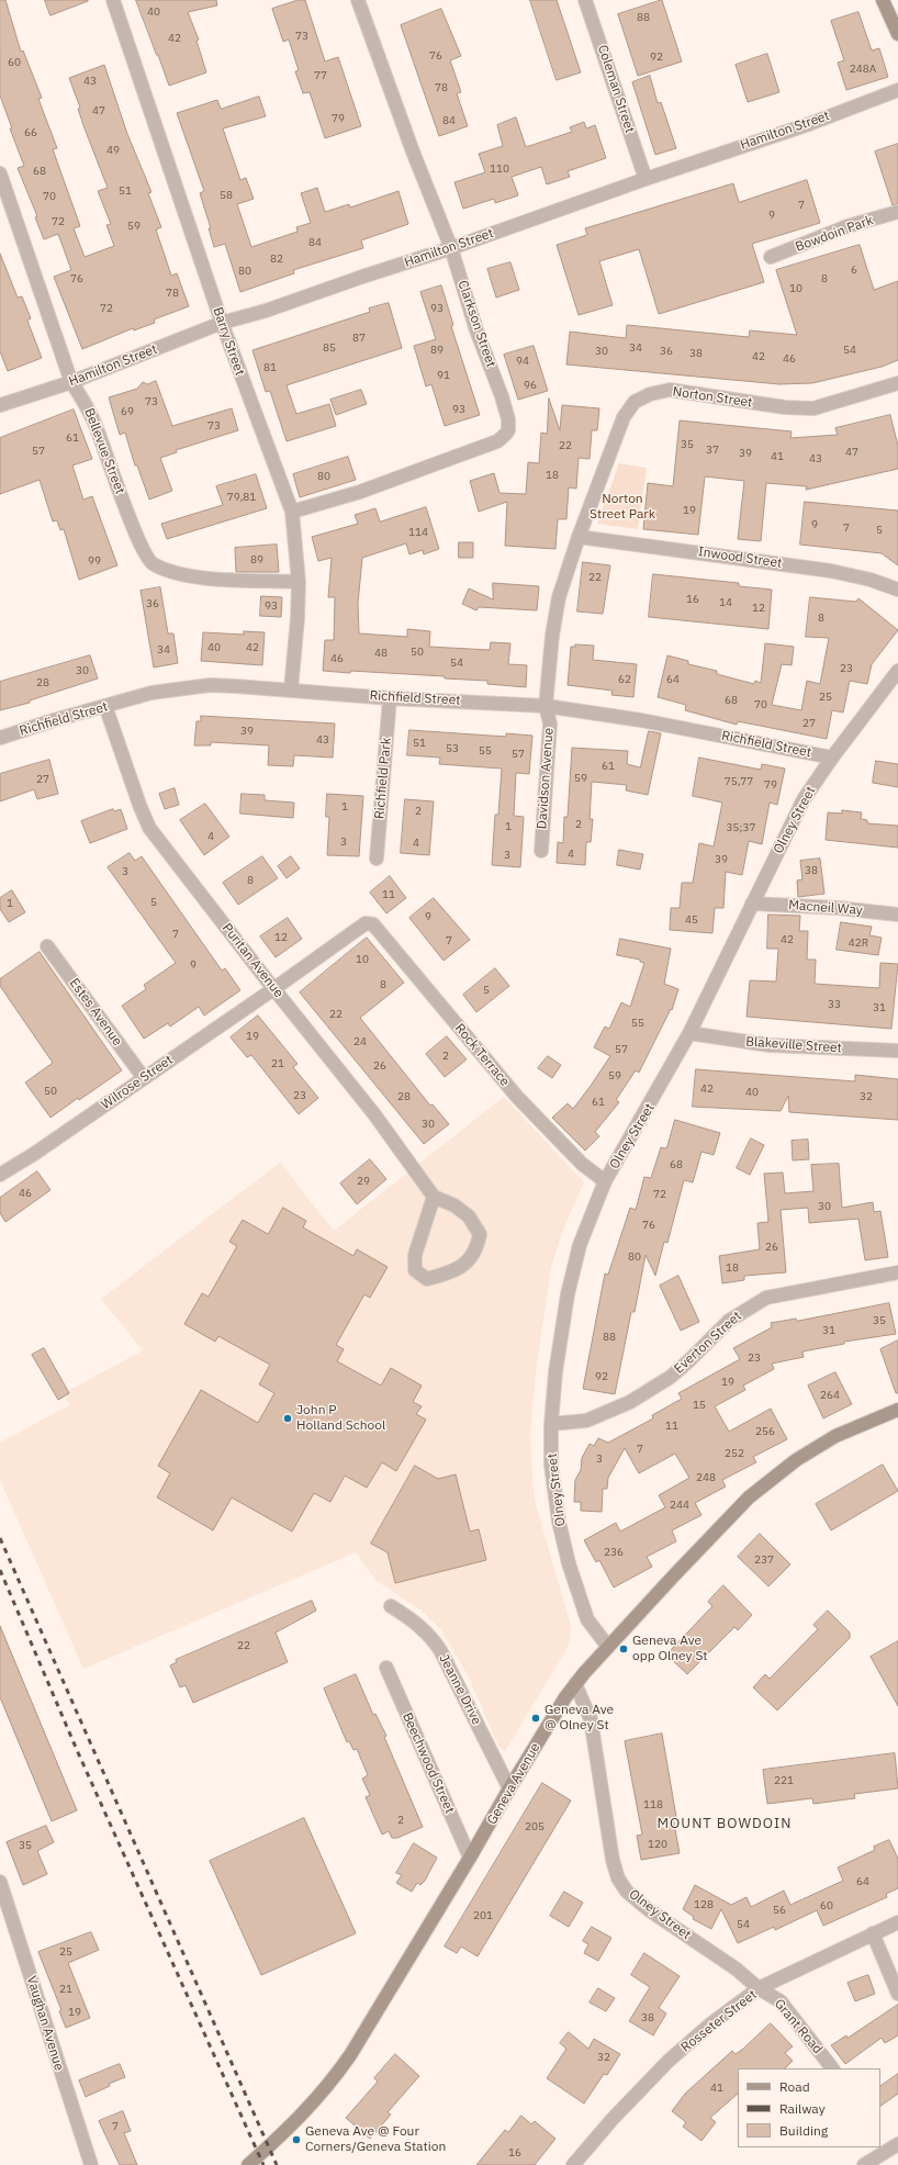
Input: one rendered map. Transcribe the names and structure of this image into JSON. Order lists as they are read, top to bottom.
{
  "streets": {
    "main road": ["Geneva Avenue"],
    "street": [
      "Coleman Street",
      "Hamilton Street",
      "Bowdoin Park",
      "Clarkson Street",
      "Barry Street",
      "Norton Street",
      "Bellevue Street",
      "Inwood Street",
      "Richfield Street",
      "Richfield Park",
      "Davidson Avenue",
      "Olney Street",
      "Macneil Way",
      "Puritan Avenue",
      "Estes Avenue",
      "Blakeville Street",
      "Rock Terrace",
      "Wilrose Street",
      "Everton Street",
      "Jeanne Drive",
      "Beechwood Street",
      "Rosseter Street",
      "Vaughan Avenue",
      "Grant Road"
    ]
  },
  "crossings": [
    ["Coleman Street", "Hamilton Street"],
    ["Hamilton Street", "Clarkson Street"],
    ["Hamilton Street", "Barry Street"],
    ["Hamilton Street", "Bellevue Street"],
    ["Clarkson Street", "Barry Street"],
    ["Barry Street", "Bellevue Street"],
    ["Barry Street", "Richfield Street"],
    ["Norton Street", "Inwood Street"],
    ["Norton Street", "Richfield Street"],
    ["Norton Street", "Davidson Avenue"],
    ["Richfield Street", "Richfield Park"],
    ["Richfield Street", "Davidson Avenue"],
    ["Richfield Street", "Olney Street"],
    ["Richfield Street", "Puritan Avenue"],
    ["Olney Street", "Macneil Way"],
    ["Olney Street", "Blakeville Street"],
    ["Olney Street", "Rock Terrace"],
    ["Olney Street", "Everton Street"],
    ["Olney Street", "Geneva Avenue"],
    ["Olney Street", "Rosseter Street"],
    ["Olney Street", "Grant Road"],
    ["Puritan Avenue", "Wilrose Street"],
    ["Estes Avenue", "Wilrose Street"],
    ["Rock Terrace", "Wilrose Street"],
    ["Jeanne Drive", "Geneva Avenue"],
    ["Beechwood Street", "Geneva Avenue"],
    ["Rosseter Street", "Grant Road"]
  ],
  "districts": ["MOUNT BOWDOIN"],
  "parks": ["Norton Street Park"],
  "places": [
    "John P Holland School",
    "Geneva Ave opp Olney St",
    "Geneva Ave @ Olney St",
    "Geneva Ave @ Four Corners/Geneva Station"
  ],
  "house_numbers": [
    "40",
    "88",
    "73",
    "42",
    "76",
    "92",
    "60",
    "248A",
    "77",
    "43",
    "78",
    "47",
    "79",
    "84",
    "66",
    "49",
    "110",
    "68",
    "51",
    "58",
    "70",
    "7",
    "9",
    "72",
    "59",
    "84",
    "82",
    "6",
    "80",
    "76",
    "8",
    "10",
    "78",
    "72",
    "93",
    "87",
    "85",
    "34",
    "89",
    "54",
    "30",
    "36",
    "38",
    "42",
    "46",
    "94",
    "81",
    "91",
    "96",
    "73",
    "93",
    "69",
    "73",
    "61",
    "35",
    "22",
    "37",
    "57",
    "47",
    "39",
    "41",
    "43",
    "18",
    "80",
    "79,81",
    "19",
    "9",
    "7",
    "5",
    "114",
    "89",
    "99",
    "22",
    "16",
    "14",
    "36",
    "93",
    "12",
    "8",
    "40",
    "42",
    "34",
    "50",
    "48",
    "46",
    "54",
    "23",
    "30",
    "62",
    "64",
    "28",
    "25",
    "68",
    "70",
    "27",
    "39",
    "43",
    "51",
    "53",
    "55",
    "57",
    "61",
    "59",
    "27",
    "75,77",
    "79",
    "1",
    "2",
    "2",
    "1",
    "35;37",
    "4",
    "3",
    "4",
    "4",
    "3",
    "39",
    "38",
    "3",
    "8",
    "11",
    "5",
    "1",
    "9",
    "45",
    "7",
    "12",
    "42",
    "7",
    "42R",
    "10",
    "9",
    "8",
    "5",
    "33",
    "31",
    "22",
    "55",
    "19",
    "24",
    "57",
    "2",
    "21",
    "26",
    "59",
    "42",
    "50",
    "40",
    "23",
    "28",
    "32",
    "61",
    "30",
    "68",
    "29",
    "46",
    "72",
    "30",
    "76",
    "26",
    "80",
    "18",
    "35",
    "31",
    "88",
    "23",
    "92",
    "19",
    "264",
    "15",
    "11",
    "256",
    "7",
    "252",
    "3",
    "248",
    "244",
    "236",
    "237",
    "22",
    "221",
    "118",
    "2",
    "205",
    "120",
    "35",
    "64",
    "128",
    "60",
    "56",
    "201",
    "54",
    "25",
    "21",
    "19",
    "38",
    "32",
    "41",
    "7",
    "16"
  ],
  "legend": ["Road", "Railway", "Building"]
}
